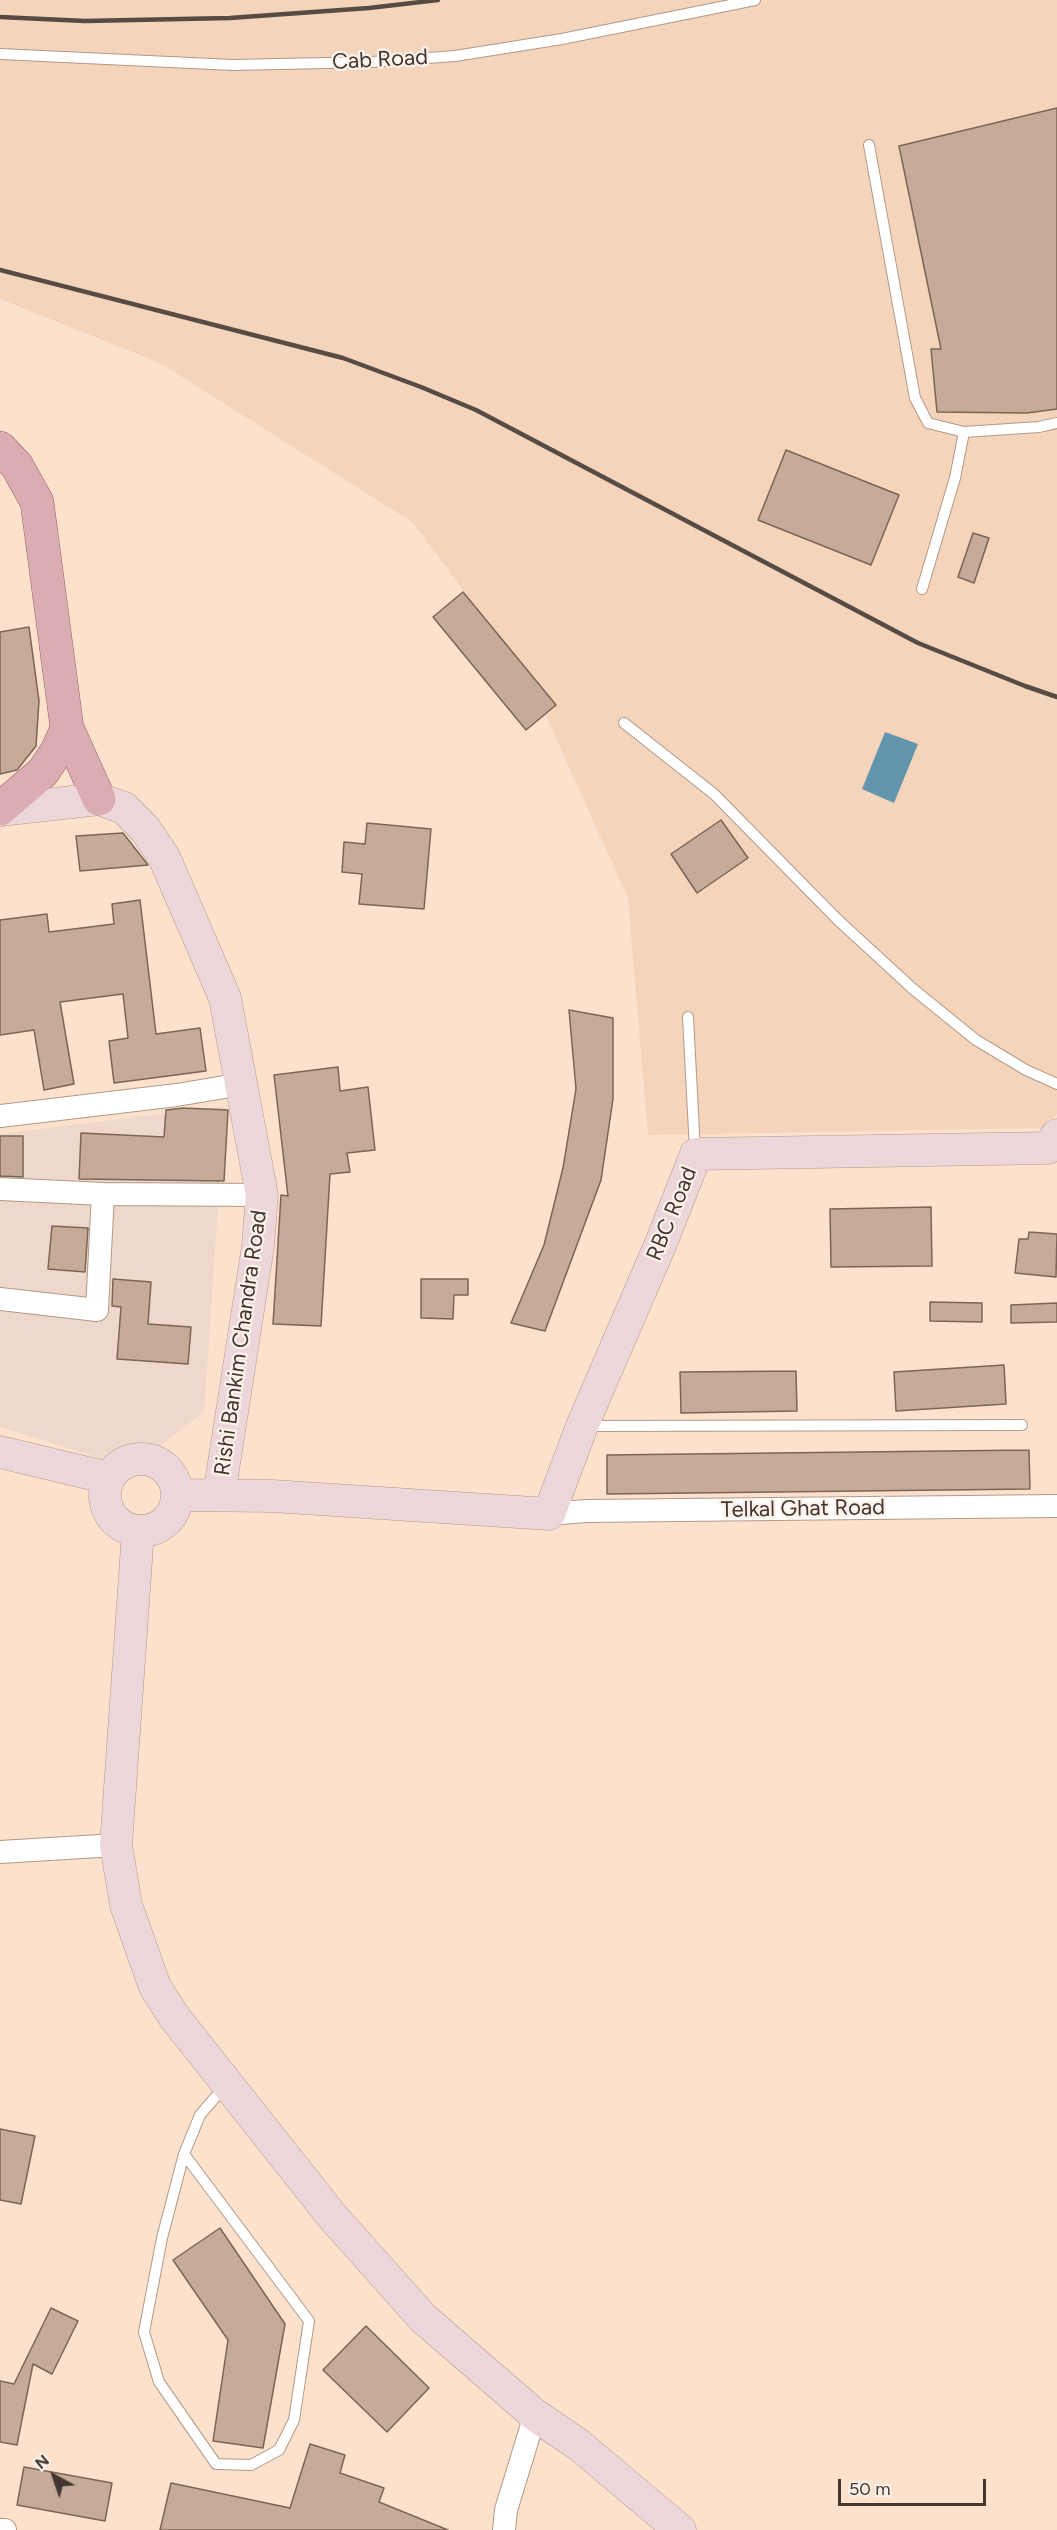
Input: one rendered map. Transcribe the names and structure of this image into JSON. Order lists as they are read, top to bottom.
{
  "streets": {
    "main road": ["RBC Road", "Rishi Bankim Chandra Road"],
    "street": ["Telkal Ghat Road"],
    "lane": ["Cab Road"]
  },
  "crossings": [
    ["RBC Road", "Telkal Ghat Road"]
  ],
  "scale_bar": "50 m",
  "north": "top left"
}
